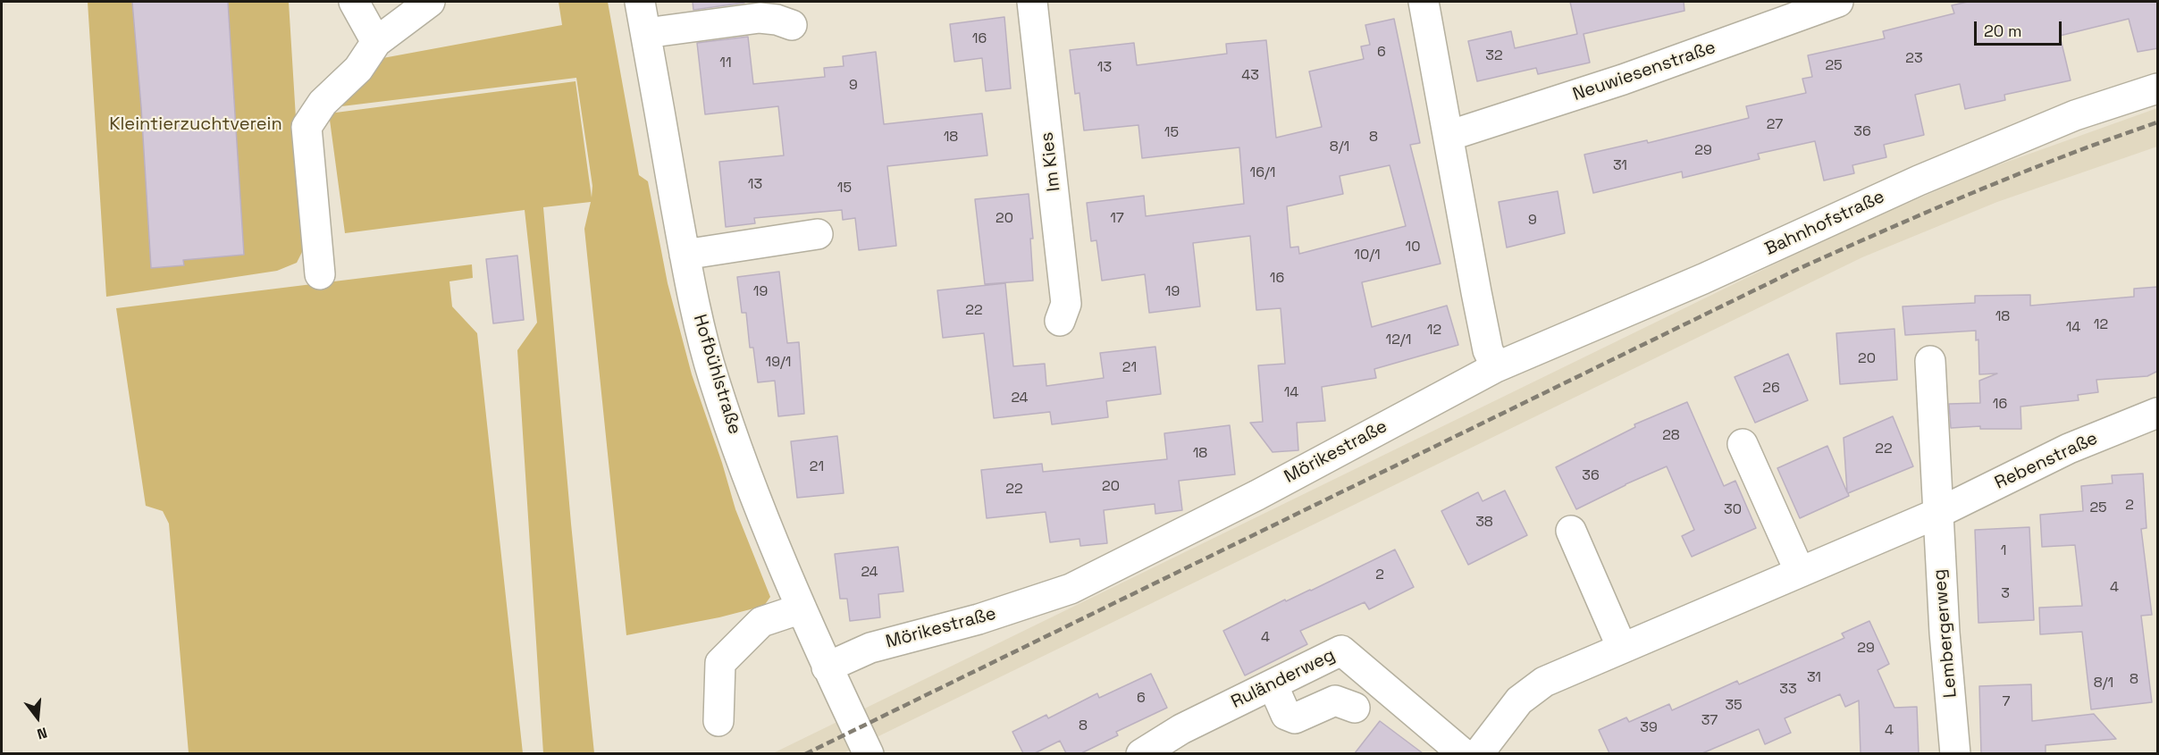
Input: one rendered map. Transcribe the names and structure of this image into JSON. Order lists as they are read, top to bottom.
{
  "streets": {
    "street": [
      "Neuwiesenstraße",
      "Im Kies",
      "Bahnhofstraße",
      "Hofbühlstraße",
      "Mörikestraße",
      "Rebenstraße",
      "Lembergerweg",
      "Ruländerweg"
    ]
  },
  "crossings": [
    ["Bahnhofstraße", "Mörikestraße"],
    ["Hofbühlstraße", "Mörikestraße"],
    ["Rebenstraße", "Lembergerweg"]
  ],
  "parks": ["Kleintierzuchtverein"],
  "house_numbers": [
    "16",
    "6",
    "32",
    "23",
    "11",
    "25",
    "13",
    "43",
    "9",
    "27",
    "36",
    "15",
    "18",
    "8",
    "8/1",
    "29",
    "31",
    "16/1",
    "13",
    "15",
    "20",
    "17",
    "9",
    "10",
    "10/1",
    "16",
    "19",
    "19",
    "22",
    "18",
    "12",
    "14",
    "12",
    "12/1",
    "20",
    "19/1",
    "21",
    "26",
    "14",
    "24",
    "16",
    "28",
    "22",
    "18",
    "21",
    "36",
    "20",
    "22",
    "2",
    "25",
    "30",
    "38",
    "1",
    "24",
    "2",
    "4",
    "3",
    "4",
    "29",
    "31",
    "8",
    "8/1",
    "33",
    "6",
    "7",
    "35",
    "37",
    "8",
    "39",
    "4"
  ],
  "scale_bar": "20 m",
  "north": "bottom"
}
